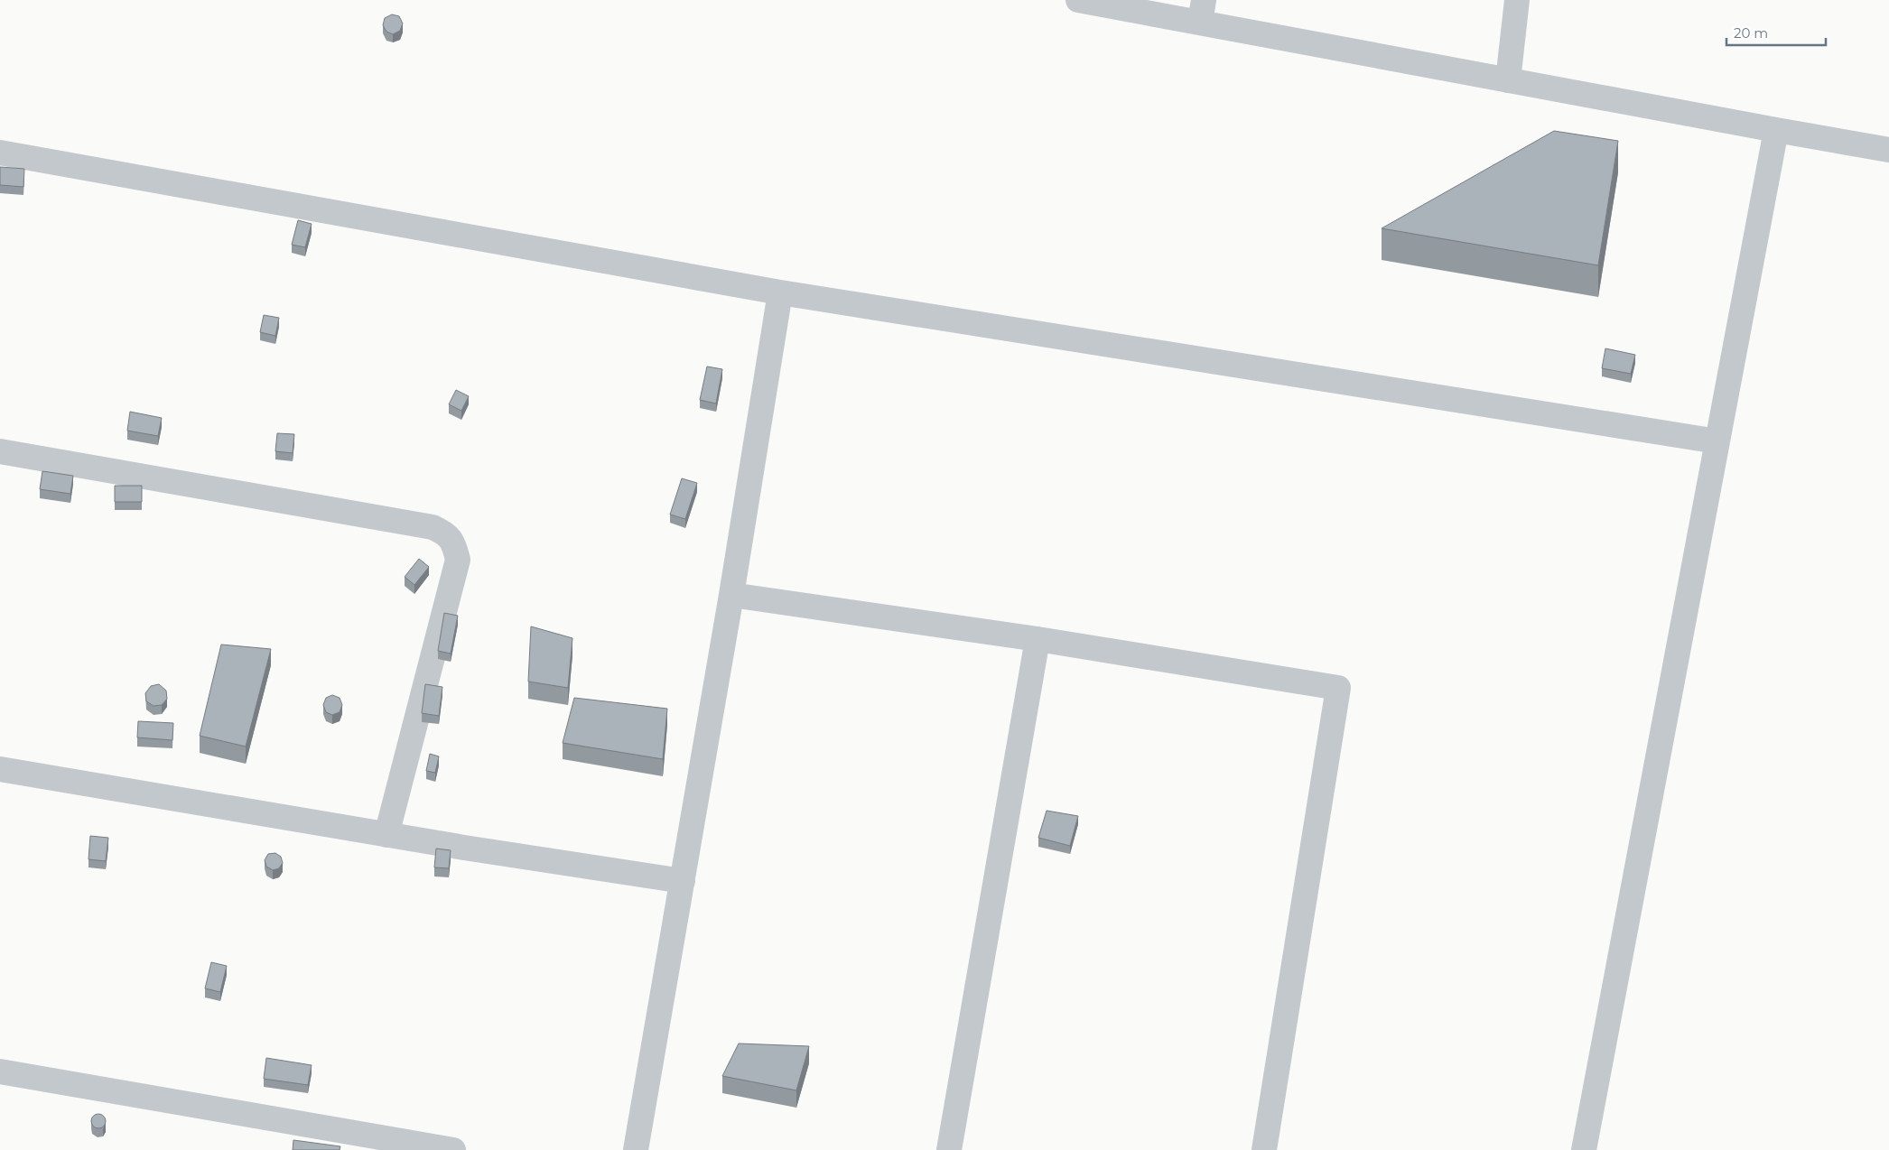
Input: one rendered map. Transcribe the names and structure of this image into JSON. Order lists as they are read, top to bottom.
{
  "scale_bar": "20 m"
}
